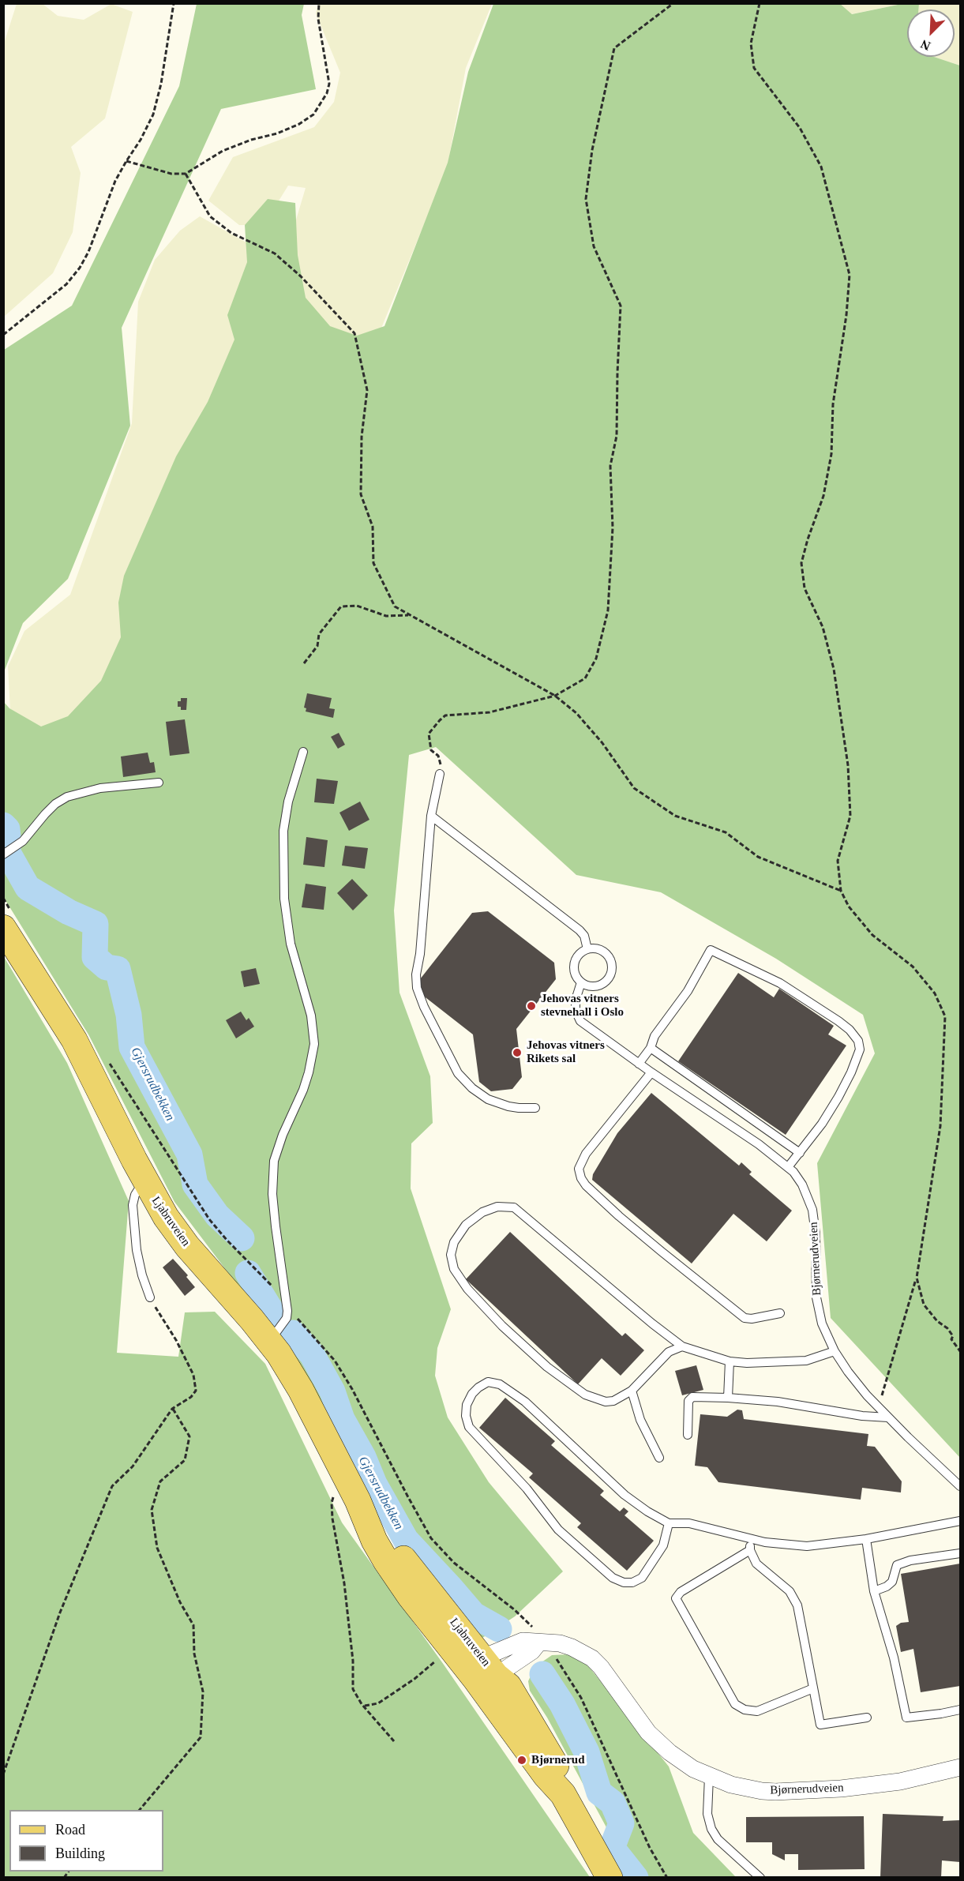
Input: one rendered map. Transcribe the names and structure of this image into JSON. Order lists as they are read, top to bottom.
{
  "streets": {
    "main road": ["Ljabruveien"],
    "street": ["Bjørnerudveien"]
  },
  "water": ["Gjersrudbekken"],
  "places": ["Jehovas vitners stevnehall i Oslo", "Jehovas vitners Rikets sal", "Bjørnerud"],
  "legend": ["Road", "Building"],
  "north": "bottom left"
}
